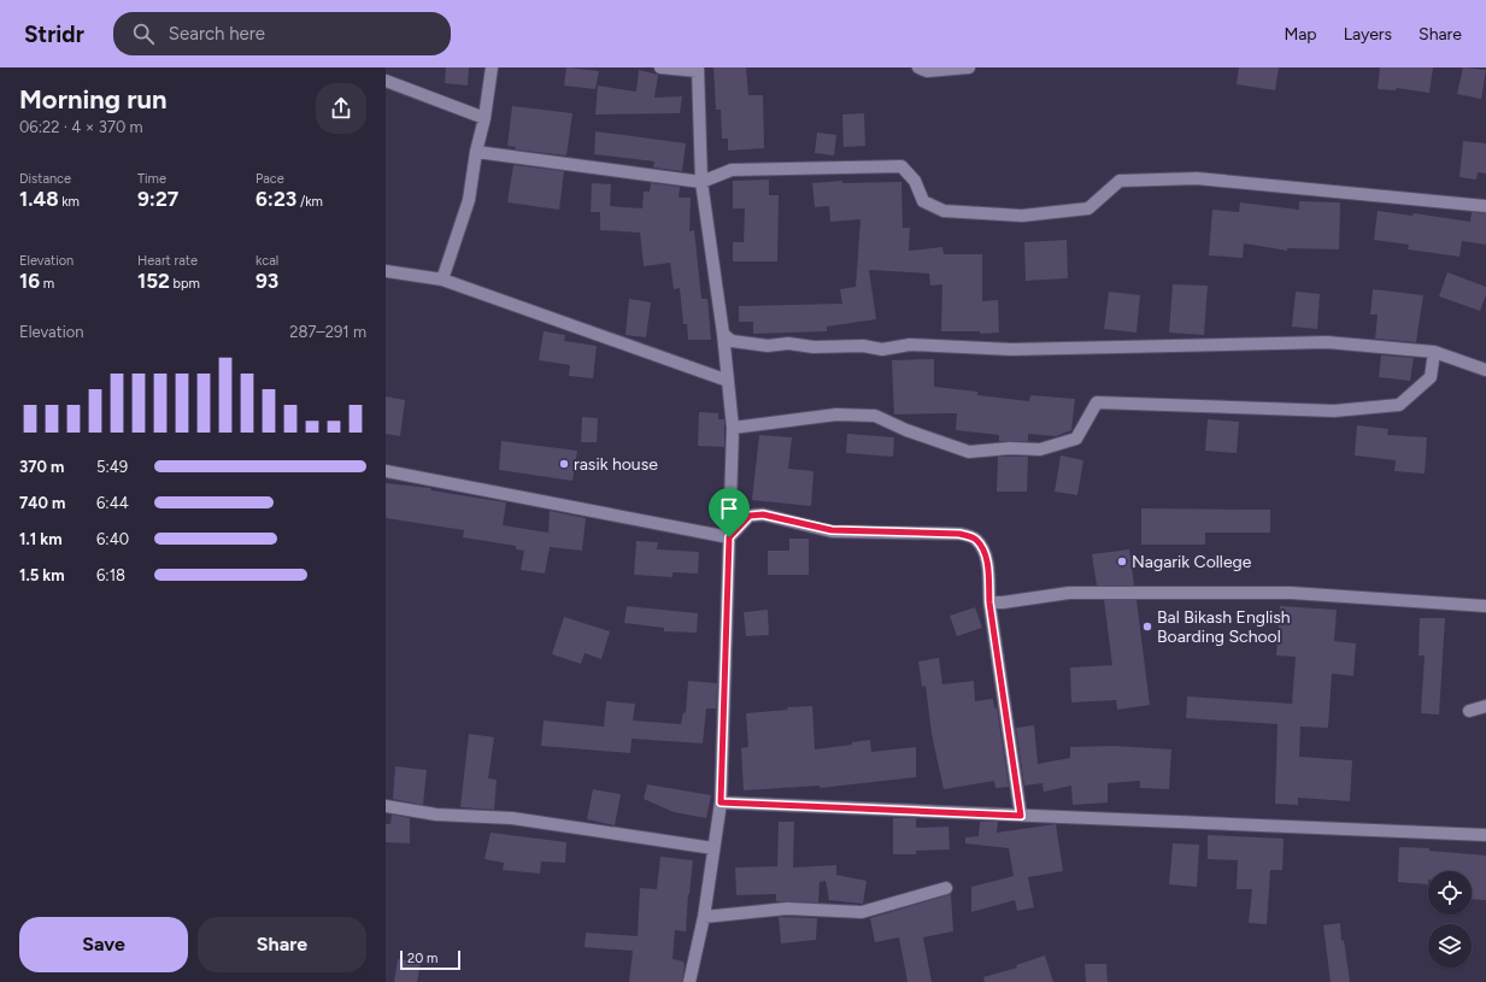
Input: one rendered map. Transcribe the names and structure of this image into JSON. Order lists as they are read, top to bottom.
{
  "places": ["rasik house", "Nagarik College", "Bal Bikash English Boarding School"],
  "scale_bar": "20 m",
  "page": {
    "header": "Stridr",
    "search": "Search here",
    "nav": ["Map", "Layers", "Share"],
    "heading": ["Morning run", "06:22 · 4 × 370 m"],
    "stats": [
      ["Distance", "1.48 km"],
      ["Time", "9:27"],
      ["Pace", "6:23 /km"],
      ["Elevation", "16 m"],
      ["Heart rate", "152 bpm"],
      ["kcal", "93"]
    ],
    "chart": ["Elevation", "287–291 m"],
    "list": [
      {
        "name": "370 m",
        "note": "5:49"
      },
      {
        "name": "740 m",
        "note": "6:44"
      },
      {
        "name": "1.1 km",
        "note": "6:40"
      },
      {
        "name": "1.5 km",
        "note": "6:18"
      }
    ],
    "buttons": ["Save", "Share"],
    "scale": "20 m"
  }
}
